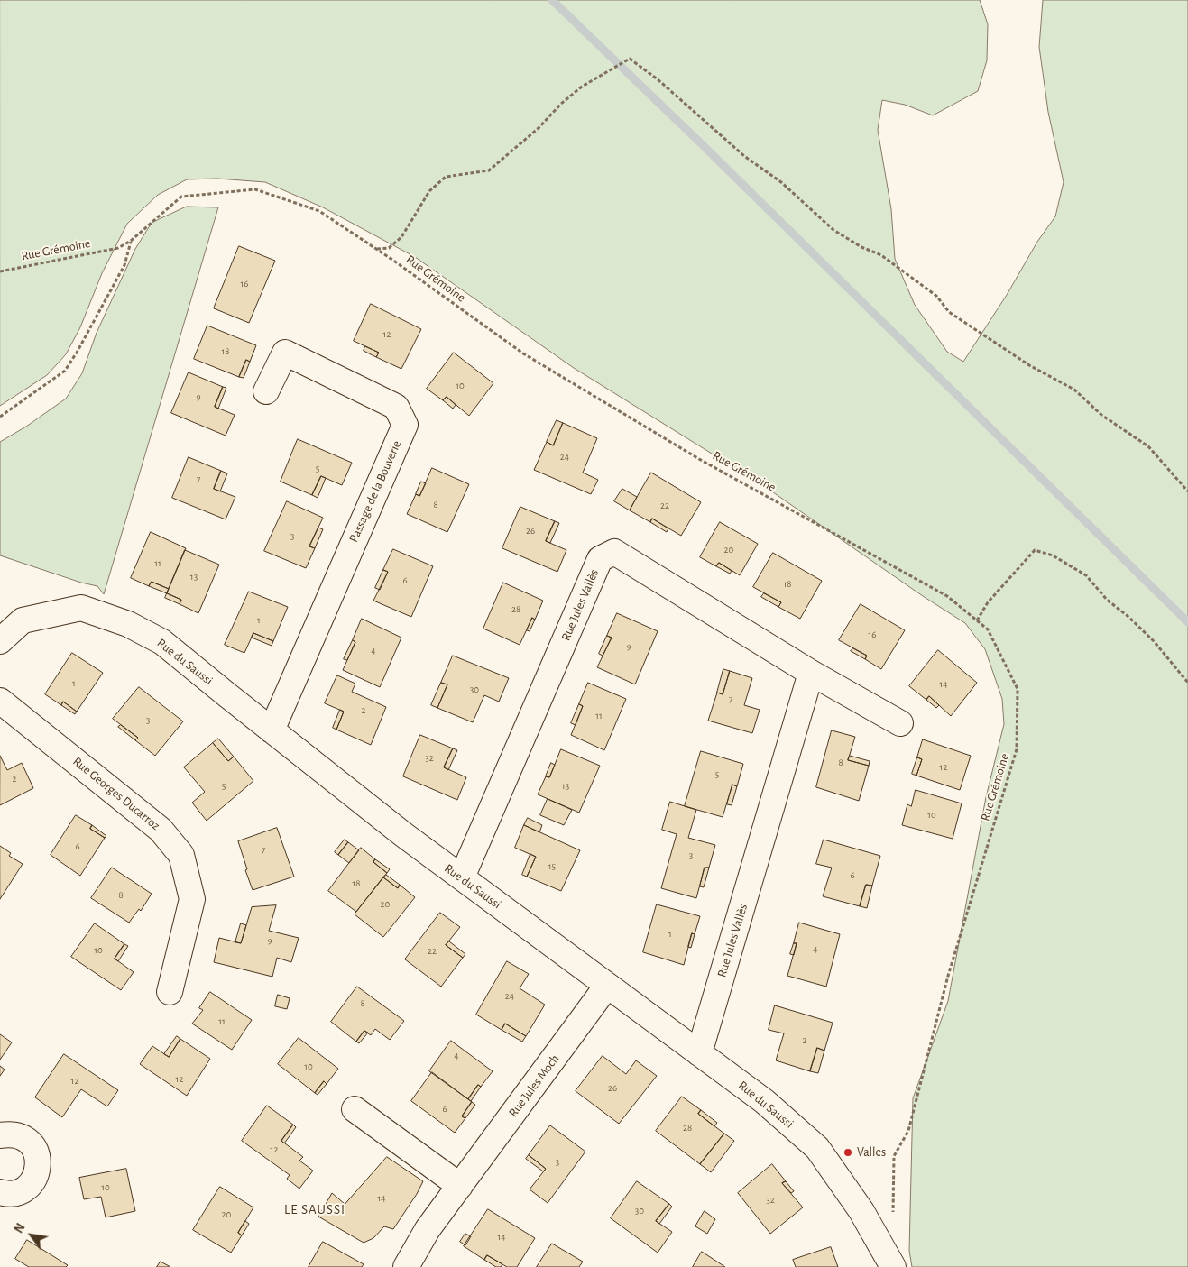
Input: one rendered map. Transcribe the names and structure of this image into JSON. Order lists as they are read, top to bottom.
{
  "streets": {
    "street": [
      "Passage de la Bouverie",
      "Rue Jules Vallès",
      "Rue du Saussi",
      "Rue Georges Ducarroz",
      "Rue Jules Moch"
    ],
    "path": ["Rue Grémoine"]
  },
  "crossings": [
    ["Passage de la Bouverie", "Rue du Saussi"],
    ["Rue Jules Vallès", "Rue du Saussi"],
    ["Rue du Saussi", "Rue Jules Moch"]
  ],
  "districts": ["LE SAUSSI"],
  "places": ["Valles"],
  "house_numbers": [
    "16",
    "12",
    "18",
    "10",
    "9",
    "24",
    "5",
    "7",
    "8",
    "22",
    "26",
    "3",
    "20",
    "11",
    "13",
    "6",
    "18",
    "28",
    "1",
    "16",
    "9",
    "4",
    "1",
    "14",
    "30",
    "7",
    "2",
    "11",
    "3",
    "32",
    "8",
    "12",
    "5",
    "2",
    "5",
    "13",
    "10",
    "6",
    "7",
    "3",
    "15",
    "6",
    "18",
    "8",
    "20",
    "1",
    "9",
    "4",
    "10",
    "22",
    "24",
    "8",
    "11",
    "2",
    "4",
    "10",
    "12",
    "12",
    "26",
    "6",
    "28",
    "12",
    "3",
    "10",
    "14",
    "32",
    "30",
    "20",
    "14"
  ],
  "north": "top left"
}
